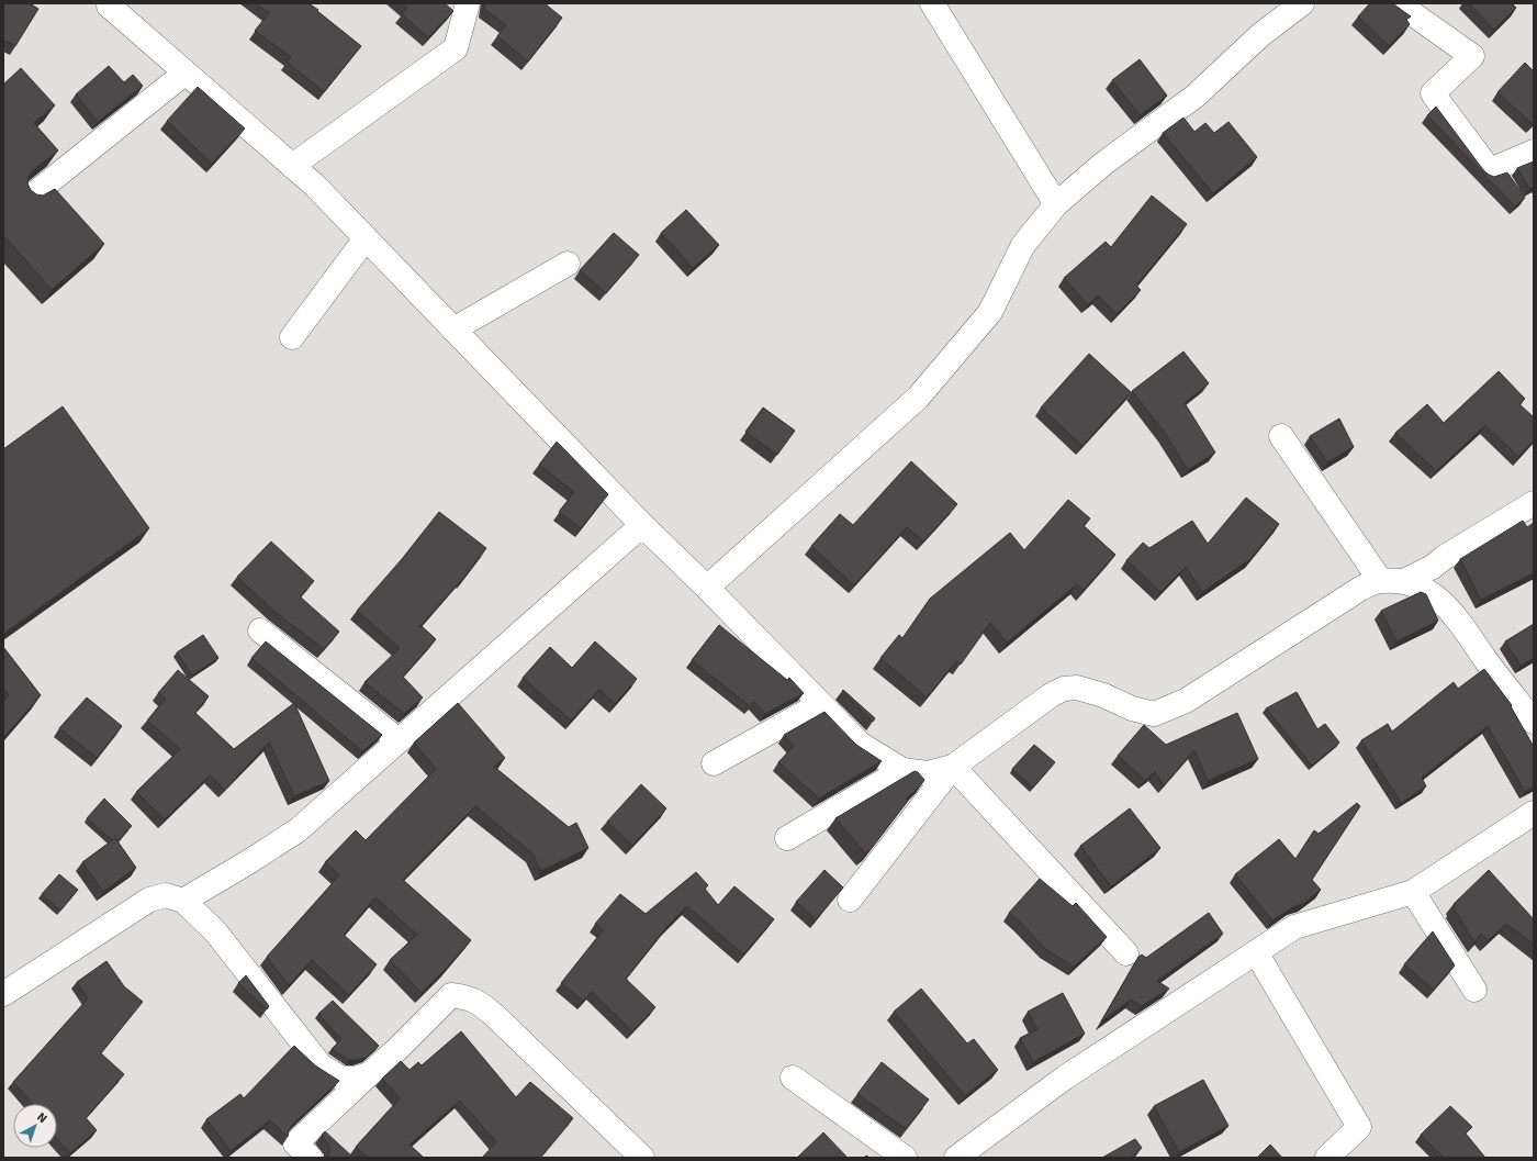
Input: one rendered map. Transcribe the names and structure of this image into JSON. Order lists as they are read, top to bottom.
{
  "north": "top right"
}
